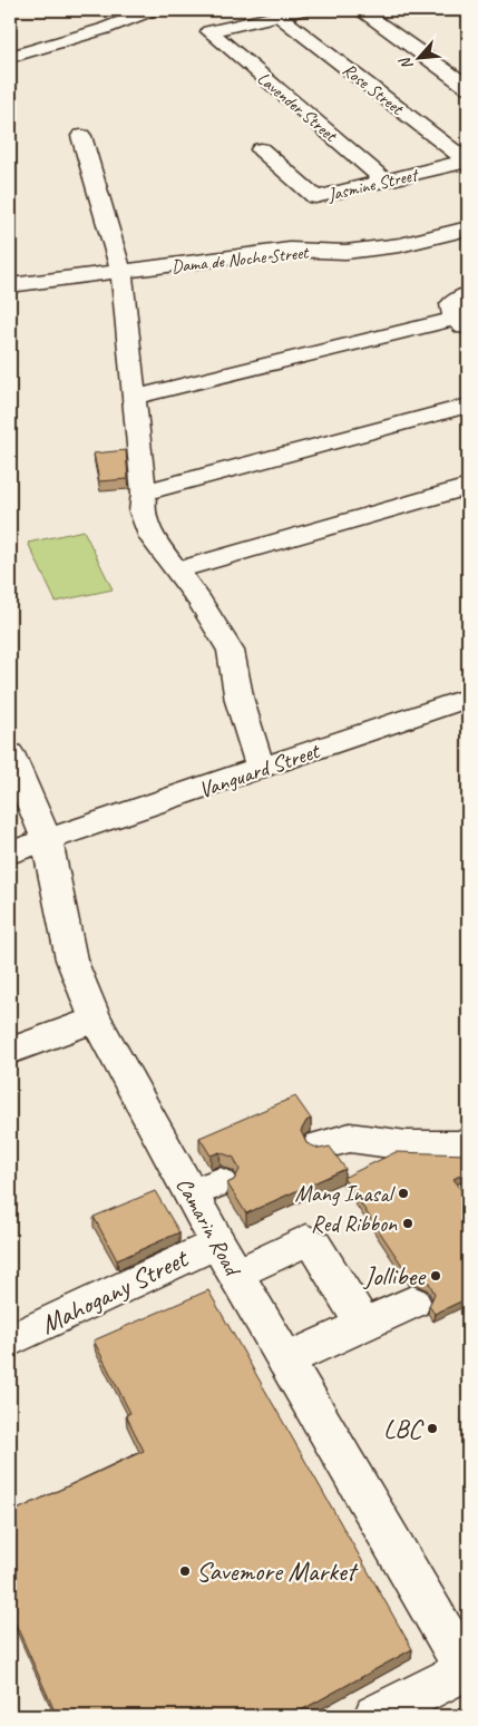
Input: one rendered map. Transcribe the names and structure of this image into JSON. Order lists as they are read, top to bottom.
{
  "streets": {
    "street": [
      "Rose Street",
      "Lavender Street",
      "Jasmine Street",
      "Dama de Noche Street",
      "Vanguard Street",
      "Camarin Road",
      "Mahogany Street"
    ]
  },
  "crossings": [
    ["Rose Street", "Lavender Street"],
    ["Rose Street", "Jasmine Street"],
    ["Lavender Street", "Jasmine Street"],
    ["Vanguard Street", "Camarin Road"],
    ["Camarin Road", "Mahogany Street"]
  ],
  "places": [
    "Mang Inasal",
    "Red Ribbon",
    "Jollibee",
    "LBC",
    "Savemore Market"
  ],
  "north": "bottom left"
}
